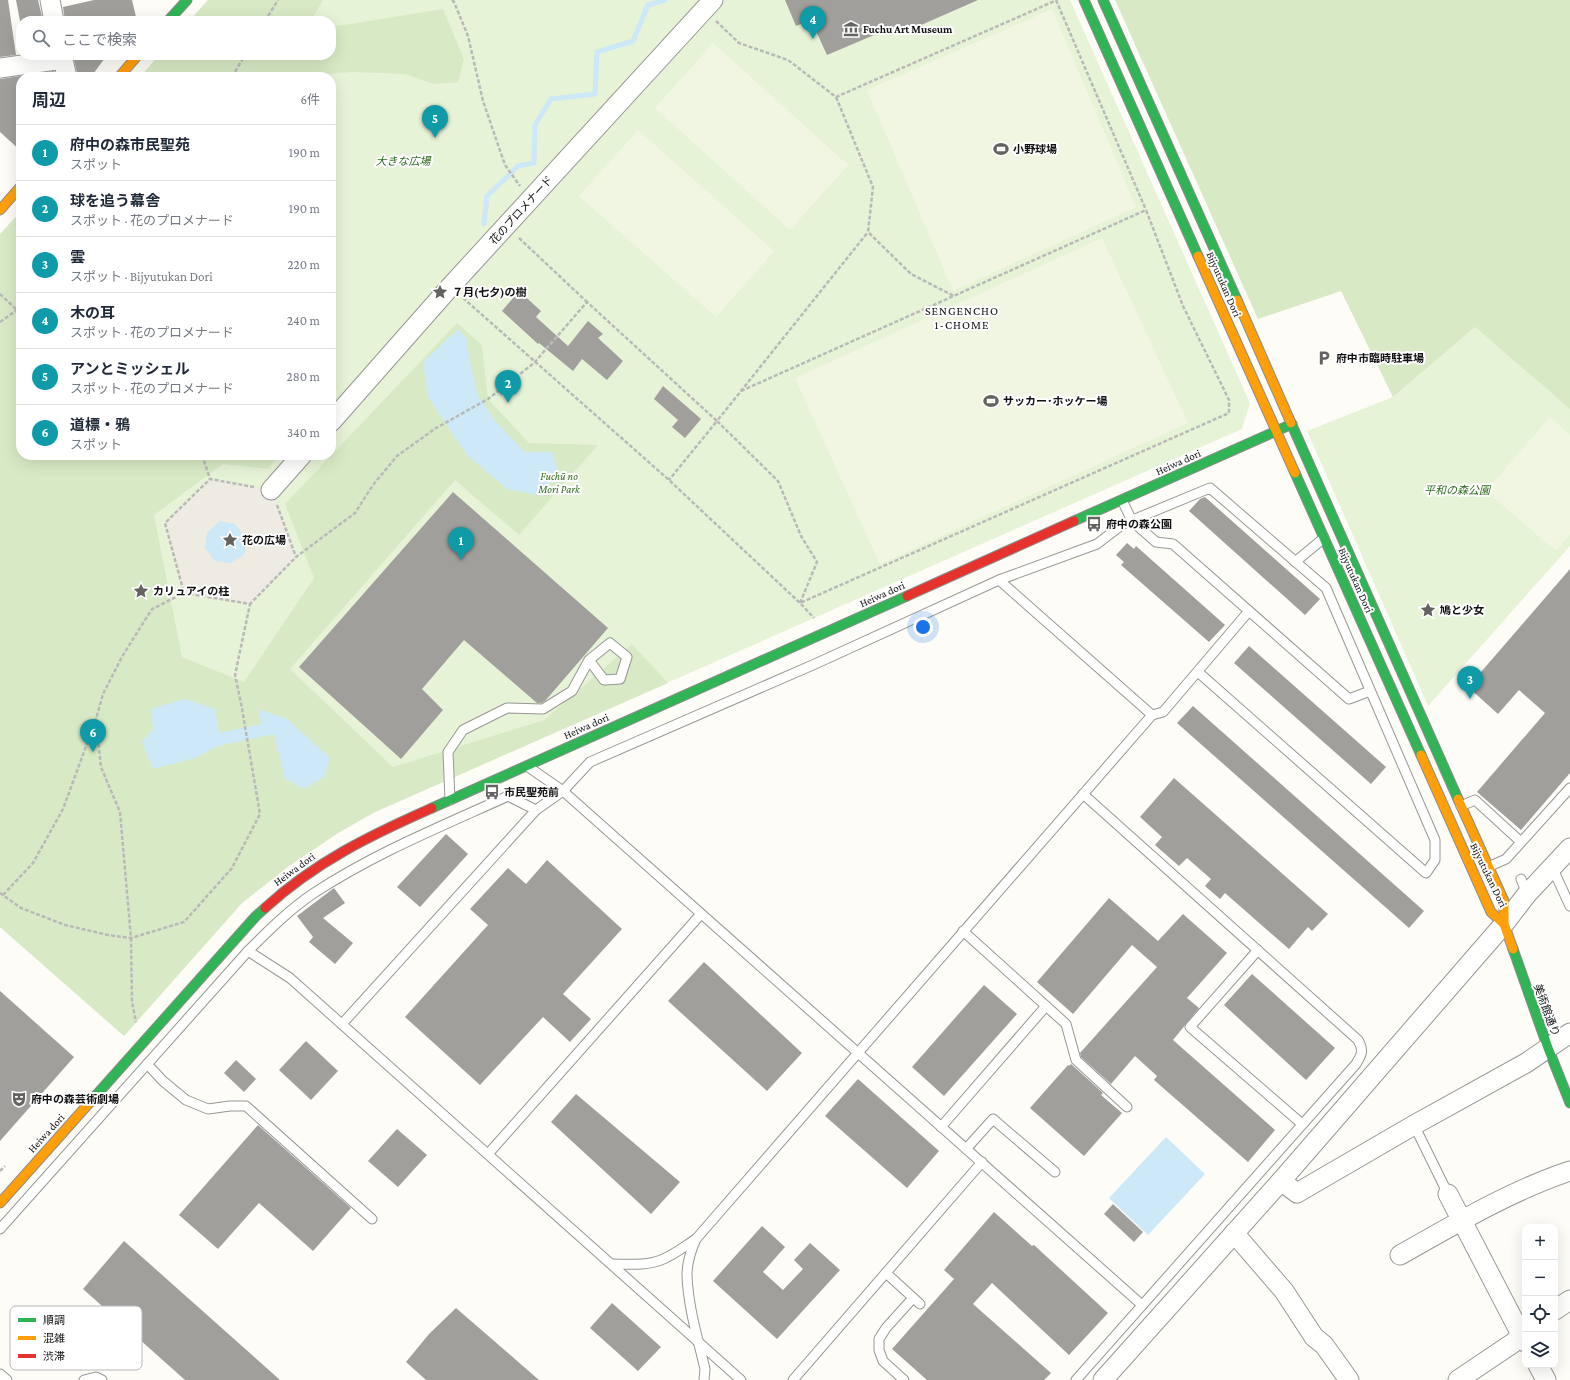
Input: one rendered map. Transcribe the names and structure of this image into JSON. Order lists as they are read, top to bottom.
{
  "streets": {
    "street": [
      "花のプロメナード",
      "Bijyutukan Dori",
      "Heiwa dori",
      "美術館通り"
    ]
  },
  "crossings": [
    ["Bijyutukan Dori", "Heiwa dori"],
    ["Bijyutukan Dori", "美術館通り"]
  ],
  "districts": ["SENGENCHO 1-CHOME"],
  "parks": ["大きな広場", "Fuchū no Mori Park", "平和の森公園"],
  "places": {
    "museum": ["Fuchu Art Museum"],
    "sports": ["小野球場", "サッカー･ホッケー場"],
    "place": [
      "７月(七夕)の樹",
      "花の広場",
      "カリュアイの柱",
      "鳩と少女"
    ],
    "parking": ["府中市臨時駐車場"],
    "bus stop": ["府中の森公園", "市民聖苑前"],
    "theatre": ["府中の森芸術劇場"]
  },
  "legend": ["順調", "混雑", "渋滞"],
  "page": {
    "pins": [
      "4",
      "5",
      "2",
      "1",
      "3",
      "6"
    ],
    "search": "ここで検索",
    "heading": ["周辺", "6件"],
    "list": [
      {
        "mark": "1",
        "name": "府中の森市民聖苑",
        "note": "スポット",
        "value": "190 m"
      },
      {
        "mark": "2",
        "name": "球を追う幕舎",
        "note": "スポット · 花のプロメナード",
        "value": "190 m"
      },
      {
        "mark": "3",
        "name": "雲",
        "note": "スポット · Bijyutukan Dori",
        "value": "220 m"
      },
      {
        "mark": "4",
        "name": "木の耳",
        "note": "スポット · 花のプロメナード",
        "value": "240 m"
      },
      {
        "mark": "5",
        "name": "アンとミッシェル",
        "note": "スポット · 花のプロメナード",
        "value": "280 m"
      },
      {
        "mark": "6",
        "name": "道標・鴉",
        "note": "スポット",
        "value": "340 m"
      }
    ],
    "map_buttons": ["+", "−"]
  }
}
